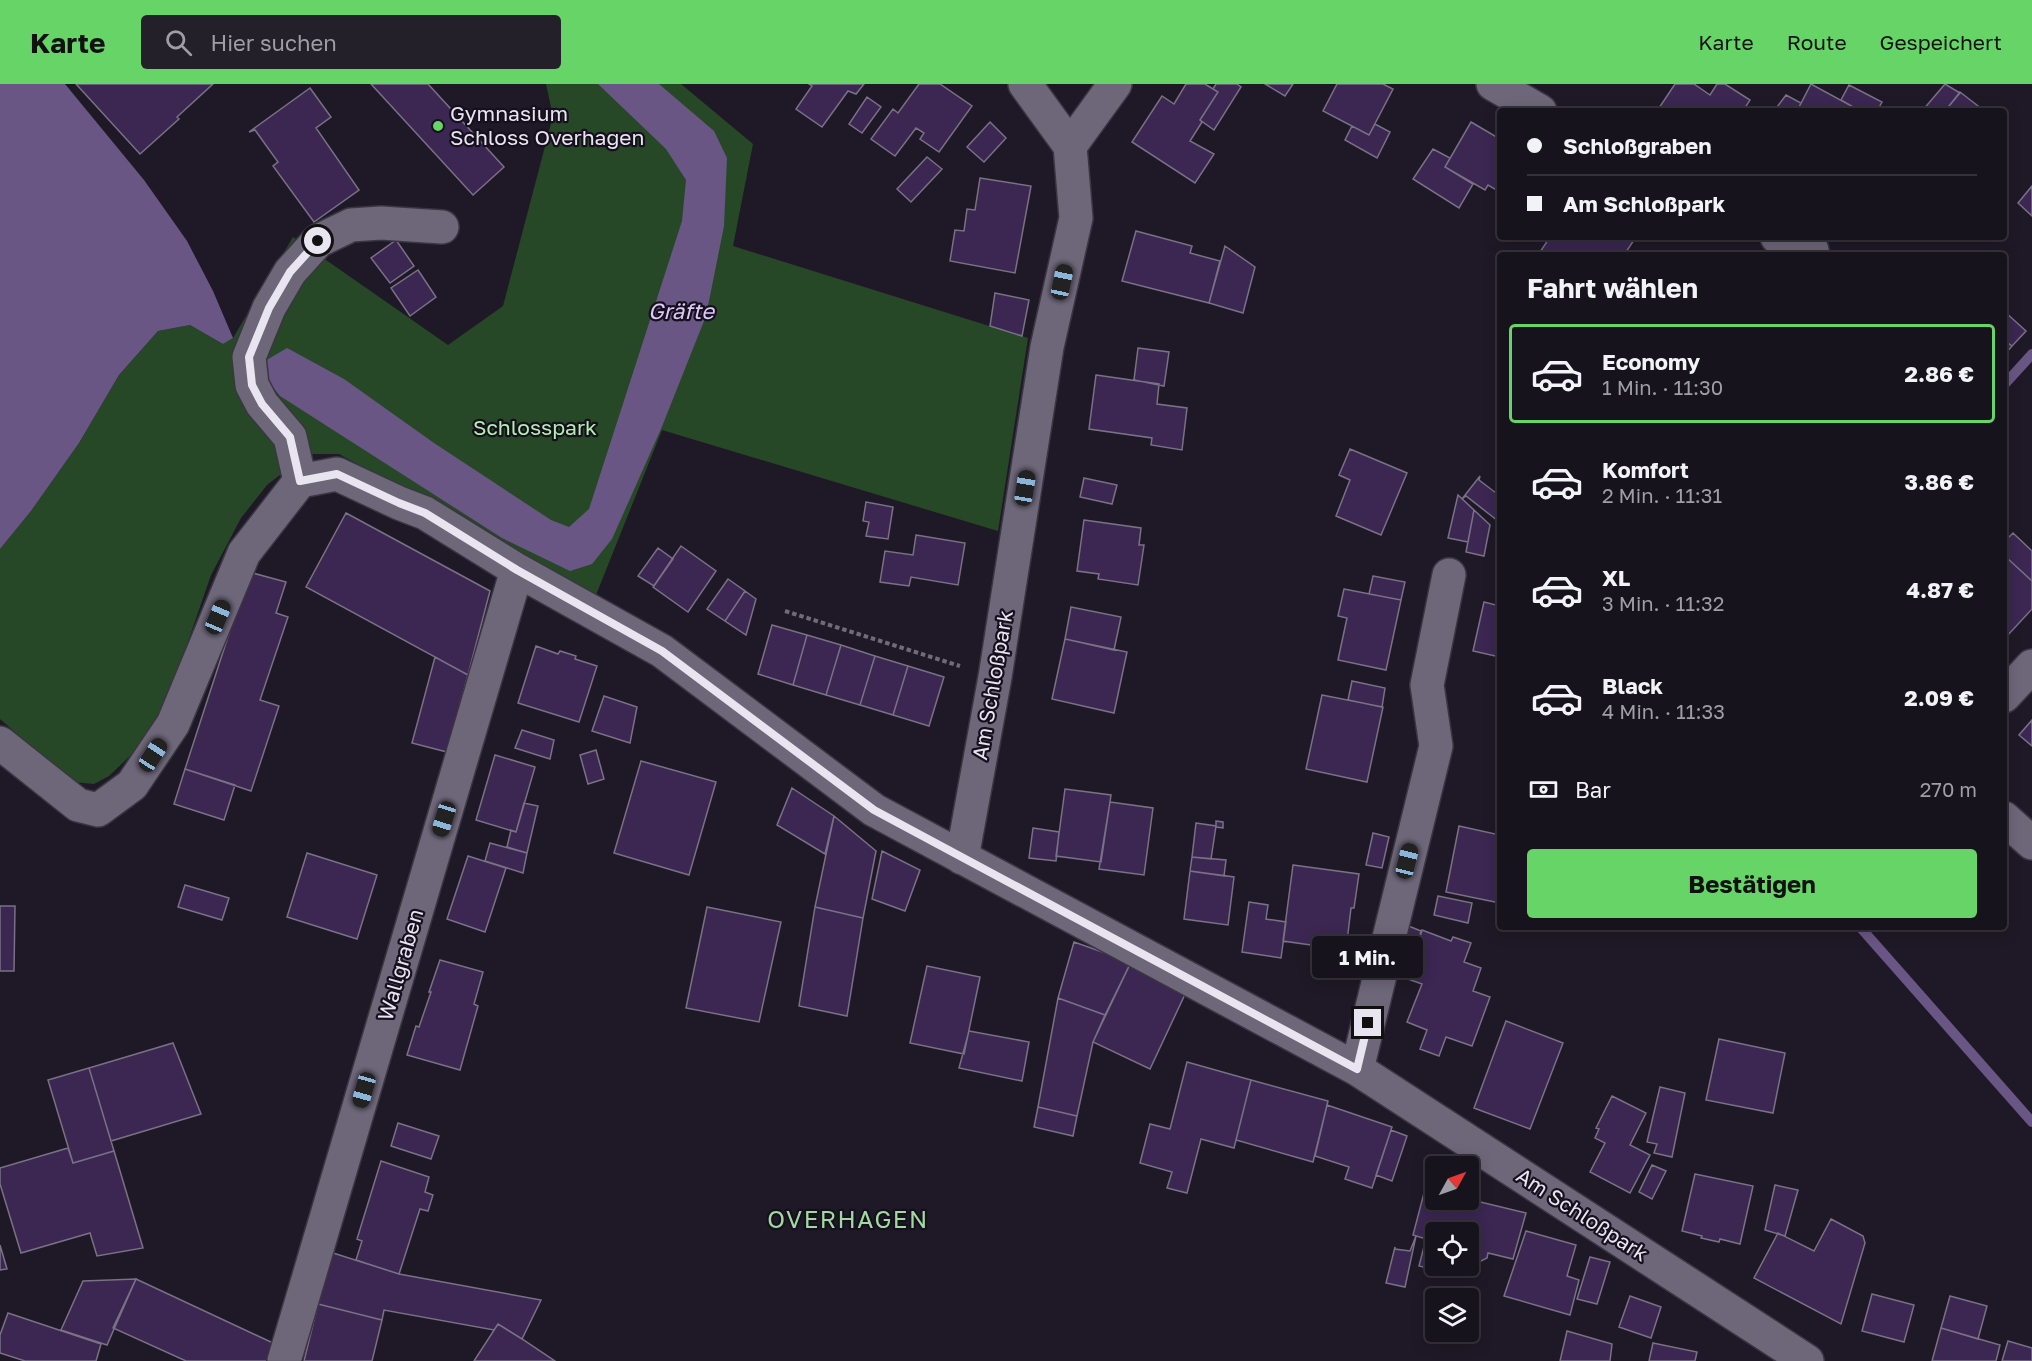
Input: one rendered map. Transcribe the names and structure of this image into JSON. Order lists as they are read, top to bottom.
{
  "streets": {
    "street": ["Am Schloßpark", "Wallgraben"]
  },
  "districts": ["OVERHAGEN"],
  "water": ["Gräfte"],
  "parks": ["Schlosspark"],
  "places": ["Gymnasium Schloss Overhagen"],
  "north": "top right",
  "page": {
    "header": "Karte",
    "search": "Hier suchen",
    "nav": ["Karte", "Route", "Gespeichert"],
    "banner": ["Schloßgraben", "Am Schloßpark"],
    "heading": "Fahrt wählen",
    "list": [
      {
        "name": "Economy",
        "note": "1 Min. · 11:30",
        "value": "2.86 €"
      },
      {
        "name": "Komfort",
        "note": "2 Min. · 11:31",
        "value": "3.86 €"
      },
      {
        "name": "XL",
        "note": "3 Min. · 11:32",
        "value": "4.87 €"
      },
      {
        "name": "Black",
        "note": "4 Min. · 11:33",
        "value": "2.09 €"
      }
    ],
    "pay": ["Bar", "270 m"],
    "buttons": "Bestätigen",
    "bubble": "1 Min."
  }
}
